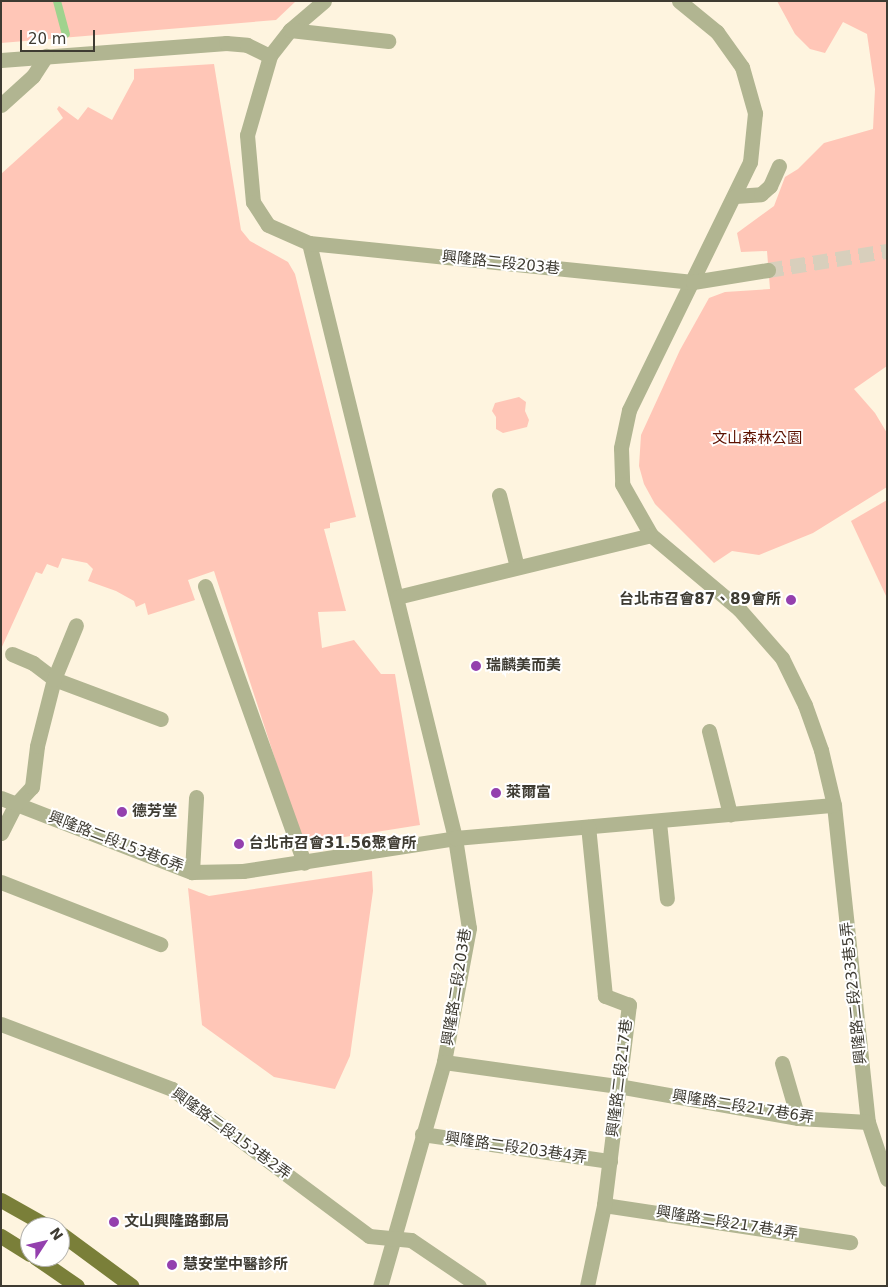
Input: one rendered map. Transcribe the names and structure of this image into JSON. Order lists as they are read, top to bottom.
{
  "streets": {
    "street": [
      "興隆路二段203巷",
      "興隆路二段153巷6弄",
      "興隆路二段233巷5弄",
      "興隆路二段217巷",
      "興隆路二段217巷6弄",
      "興隆路二段153巷2弄",
      "興隆路二段203巷4弄",
      "興隆路二段217巷4弄"
    ]
  },
  "crossings": [
    ["興隆路二段203巷", "興隆路二段153巷6弄"],
    ["興隆路二段203巷", "興隆路二段217巷6弄"],
    ["興隆路二段203巷", "興隆路二段153巷2弄"],
    ["興隆路二段203巷", "興隆路二段203巷4弄"],
    ["興隆路二段153巷6弄", "興隆路二段233巷5弄"],
    ["興隆路二段153巷6弄", "興隆路二段217巷"],
    ["興隆路二段233巷5弄", "興隆路二段217巷6弄"],
    ["興隆路二段217巷", "興隆路二段217巷6弄"],
    ["興隆路二段217巷", "興隆路二段203巷4弄"],
    ["興隆路二段217巷", "興隆路二段217巷4弄"]
  ],
  "parks": ["文山森林公園"],
  "places": [
    "台北市召會87、89會所",
    "瑞麟美而美",
    "萊爾富",
    "德芳堂",
    "台北市召會31.56聚會所",
    "文山興隆路郵局",
    "慧安堂中醫診所"
  ],
  "scale_bar": "20 m",
  "north": "top right"
}
